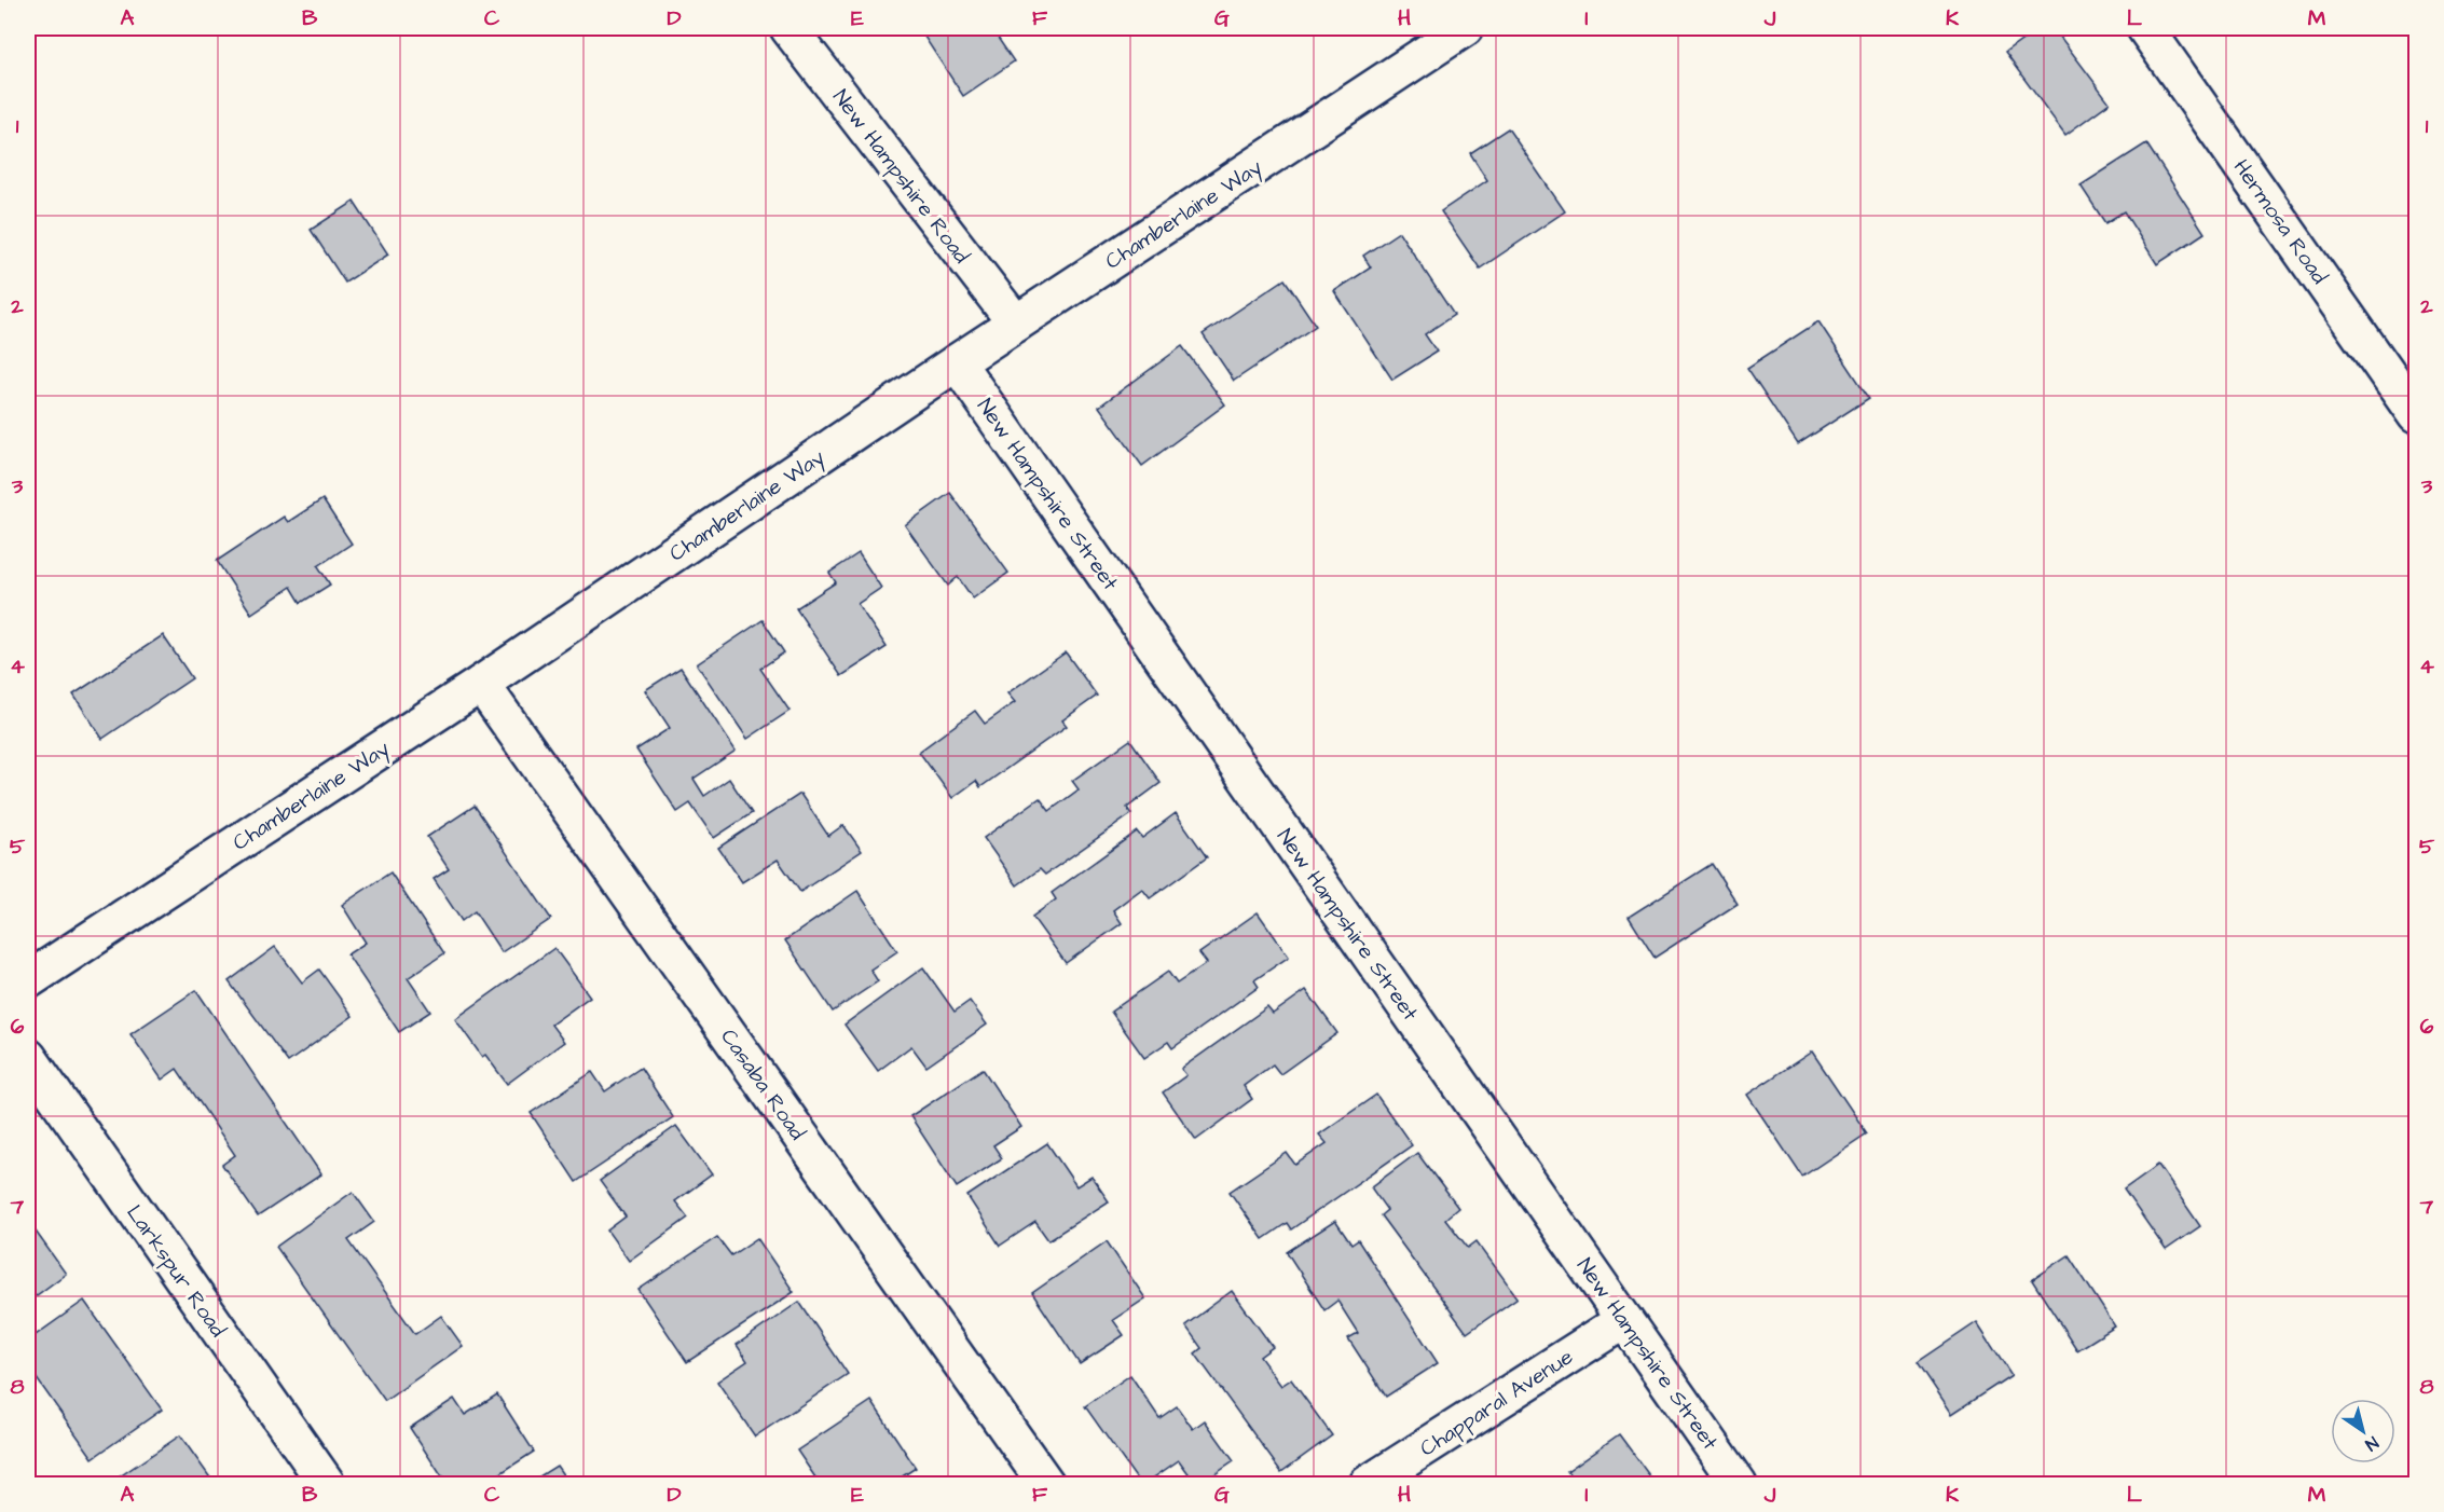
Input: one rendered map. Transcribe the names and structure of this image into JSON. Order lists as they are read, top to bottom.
{
  "streets": {
    "street": [
      "New Hampshire Road",
      "Chamberlaine Way",
      "Hermosa Road",
      "New Hampshire Street",
      "Casaba Road",
      "Larkspur Road",
      "Chapparal Avenue"
    ]
  },
  "crossings": [
    ["New Hampshire Road", "Chamberlaine Way"],
    ["Chamberlaine Way", "New Hampshire Street"],
    ["Chamberlaine Way", "Casaba Road"],
    ["New Hampshire Street", "Chapparal Avenue"]
  ],
  "north": "bottom right",
  "grid": {
    "columns": [
      "A",
      "B",
      "C",
      "D",
      "E",
      "F",
      "G",
      "H",
      "I",
      "J",
      "K",
      "L",
      "M"
    ],
    "rows": [
      "1",
      "2",
      "3",
      "4",
      "5",
      "6",
      "7",
      "8"
    ]
  }
}
